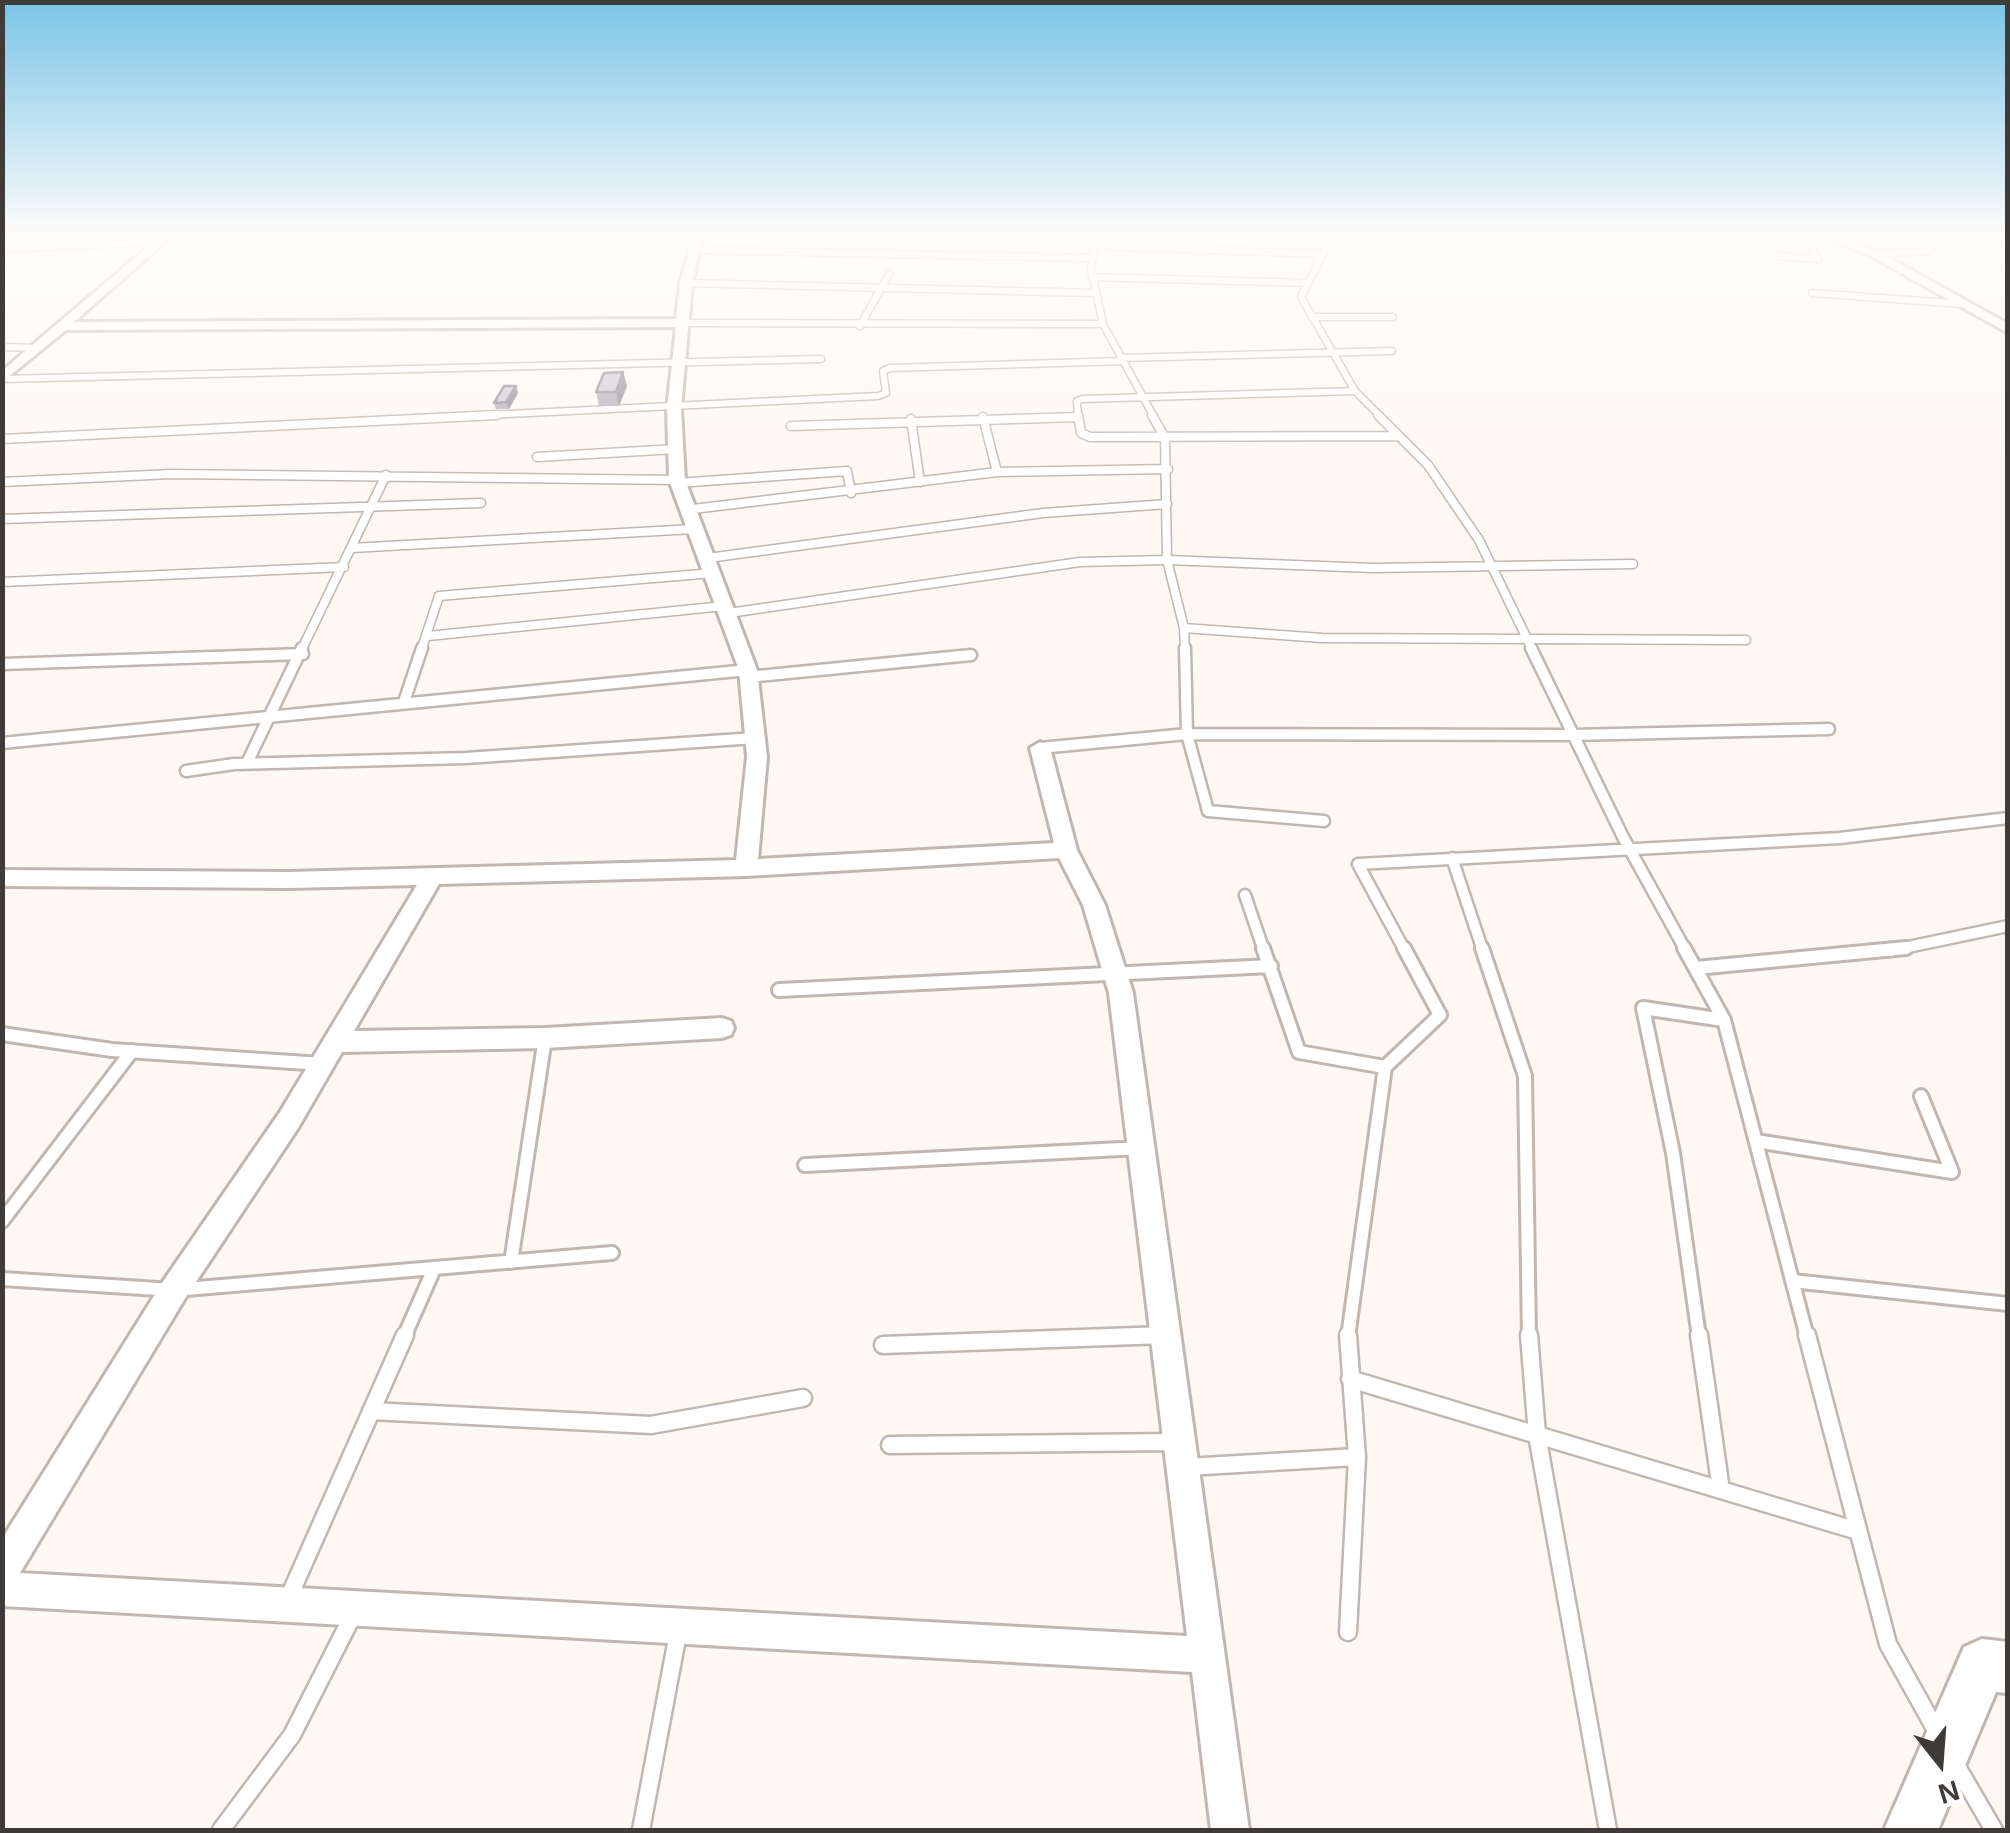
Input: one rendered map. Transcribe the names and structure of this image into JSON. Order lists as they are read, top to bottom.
{
  "north": "bottom"
}
